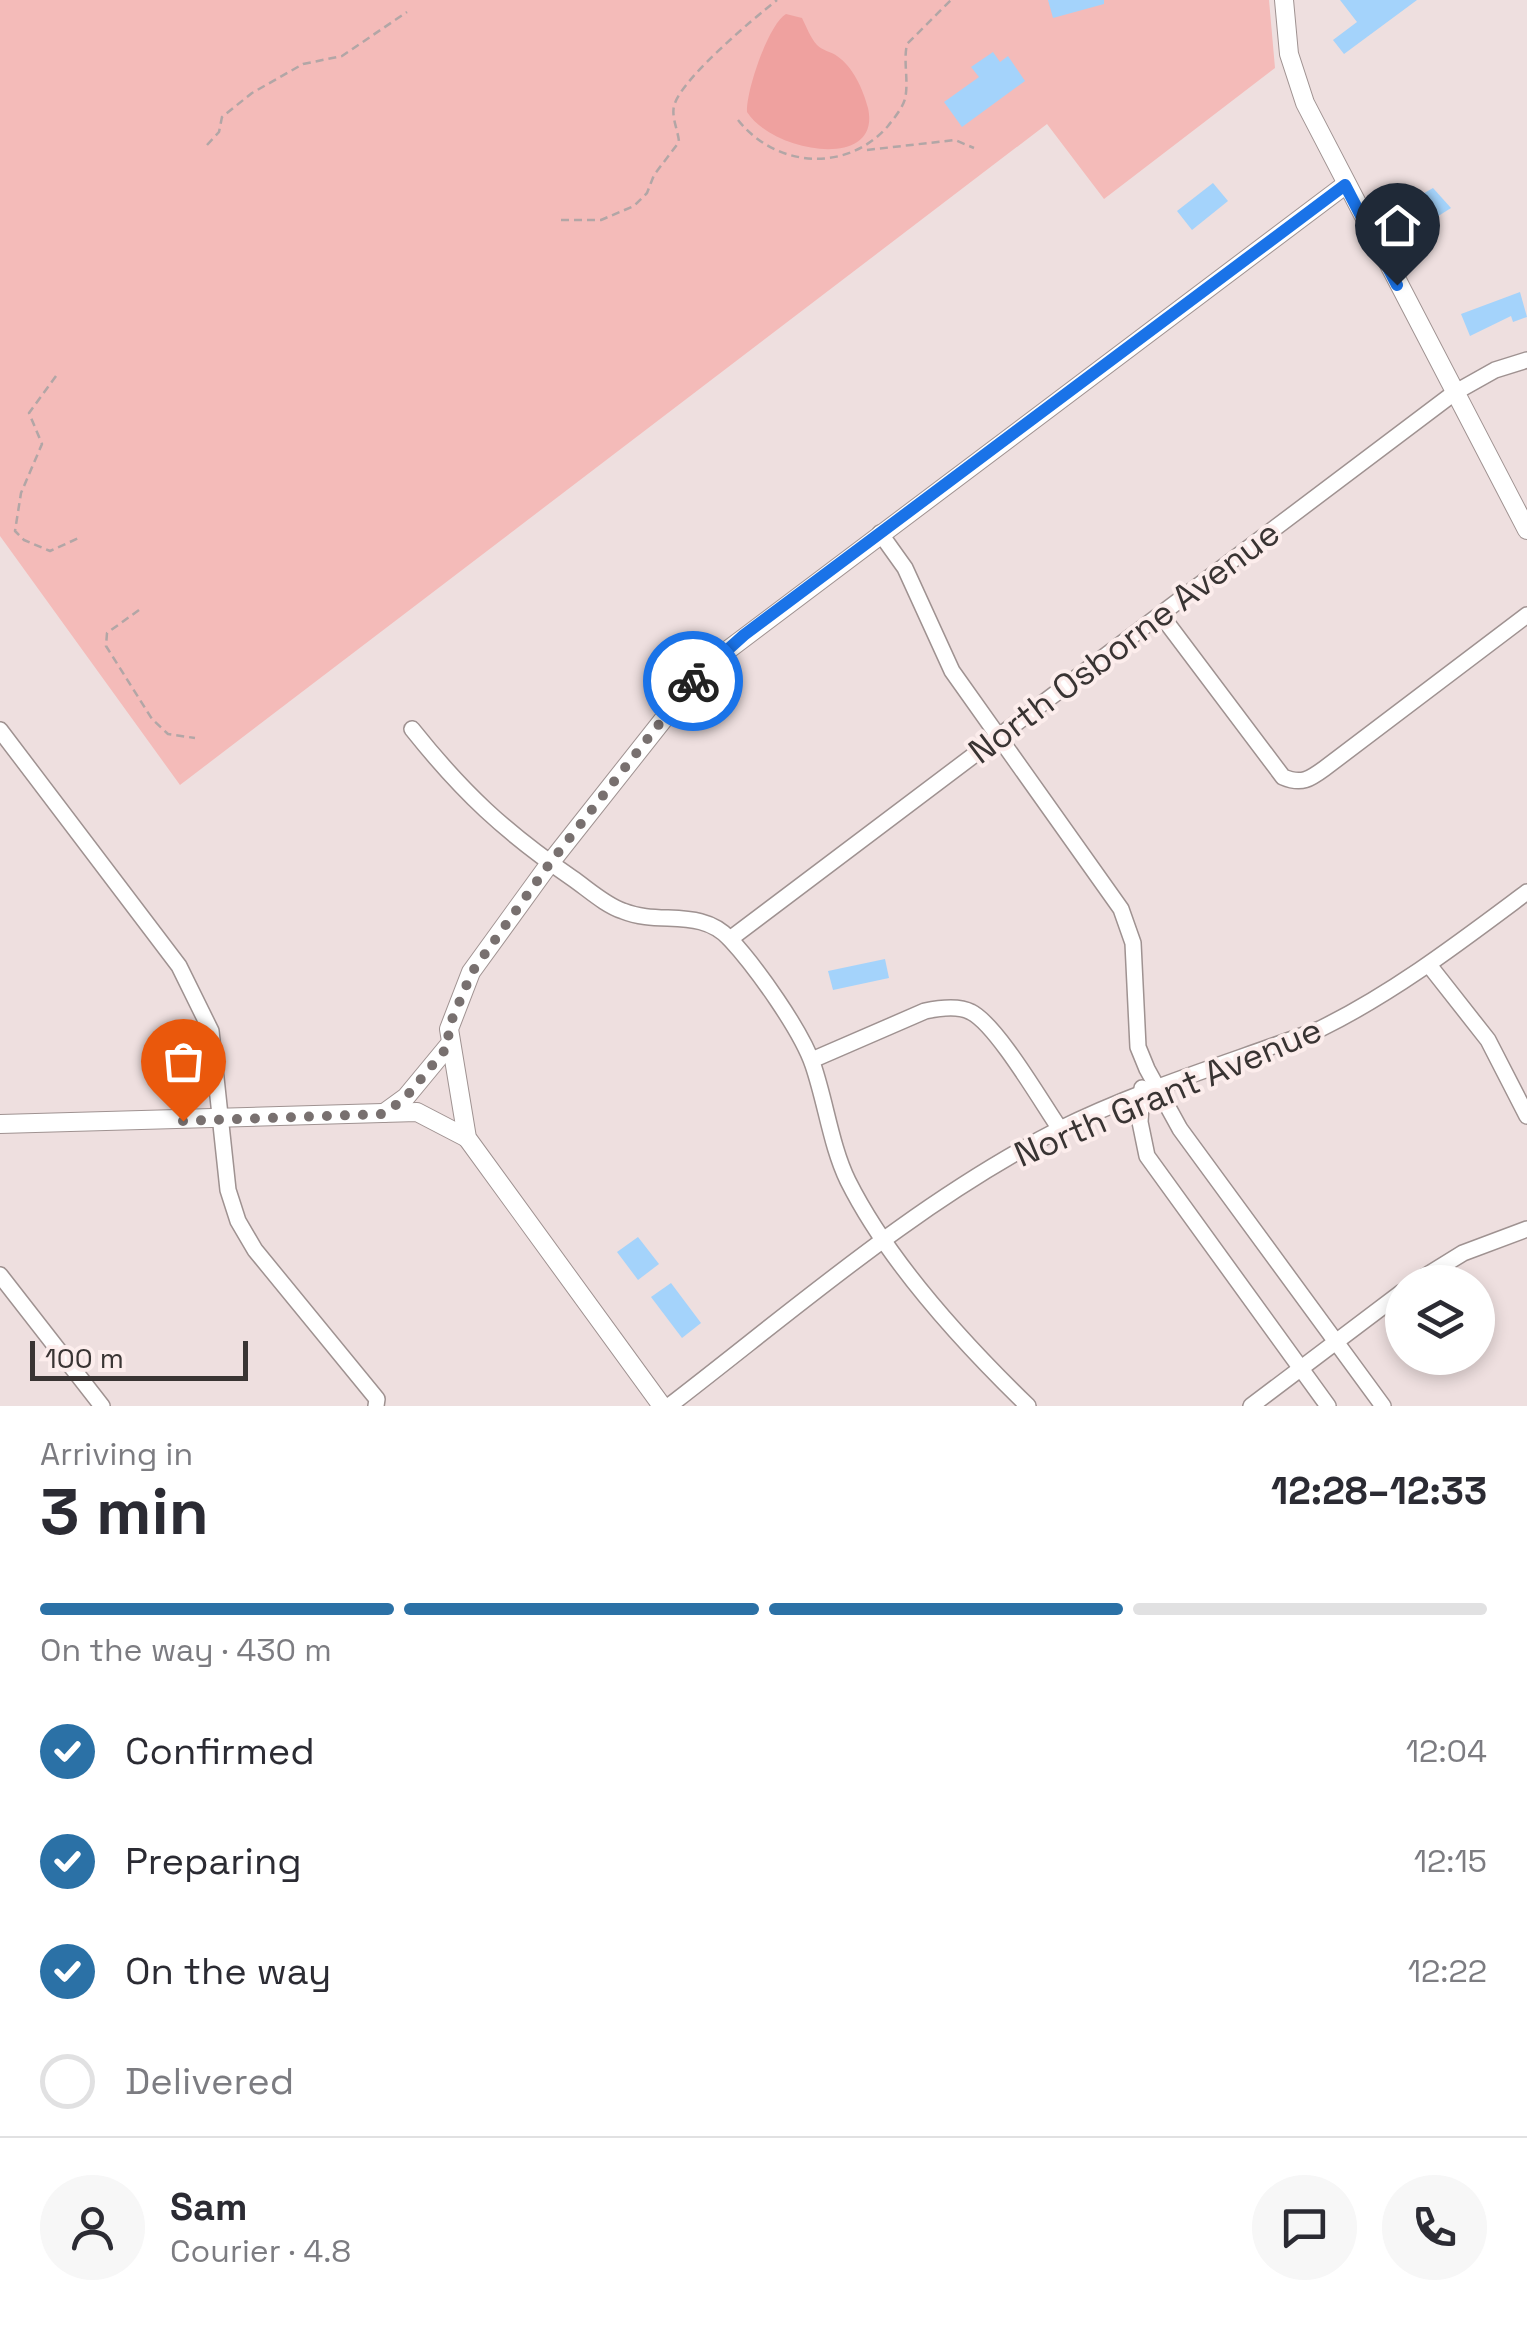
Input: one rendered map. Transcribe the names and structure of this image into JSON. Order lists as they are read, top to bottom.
{
  "streets": {
    "street": ["North Osborne Avenue", "North Grant Avenue"]
  },
  "scale_bar": "100 m",
  "page": {
    "scale": "100 m",
    "heading": ["3 min", "Arriving in", "12:28–12:33"],
    "panel": ["Sam", "Courier · 4.8"],
    "bar": "On the way · 430 m",
    "list": [
      ["Confirmed", "12:04"],
      ["Preparing", "12:15"],
      ["On the way", "12:22"],
      "Delivered"
    ]
  }
}
